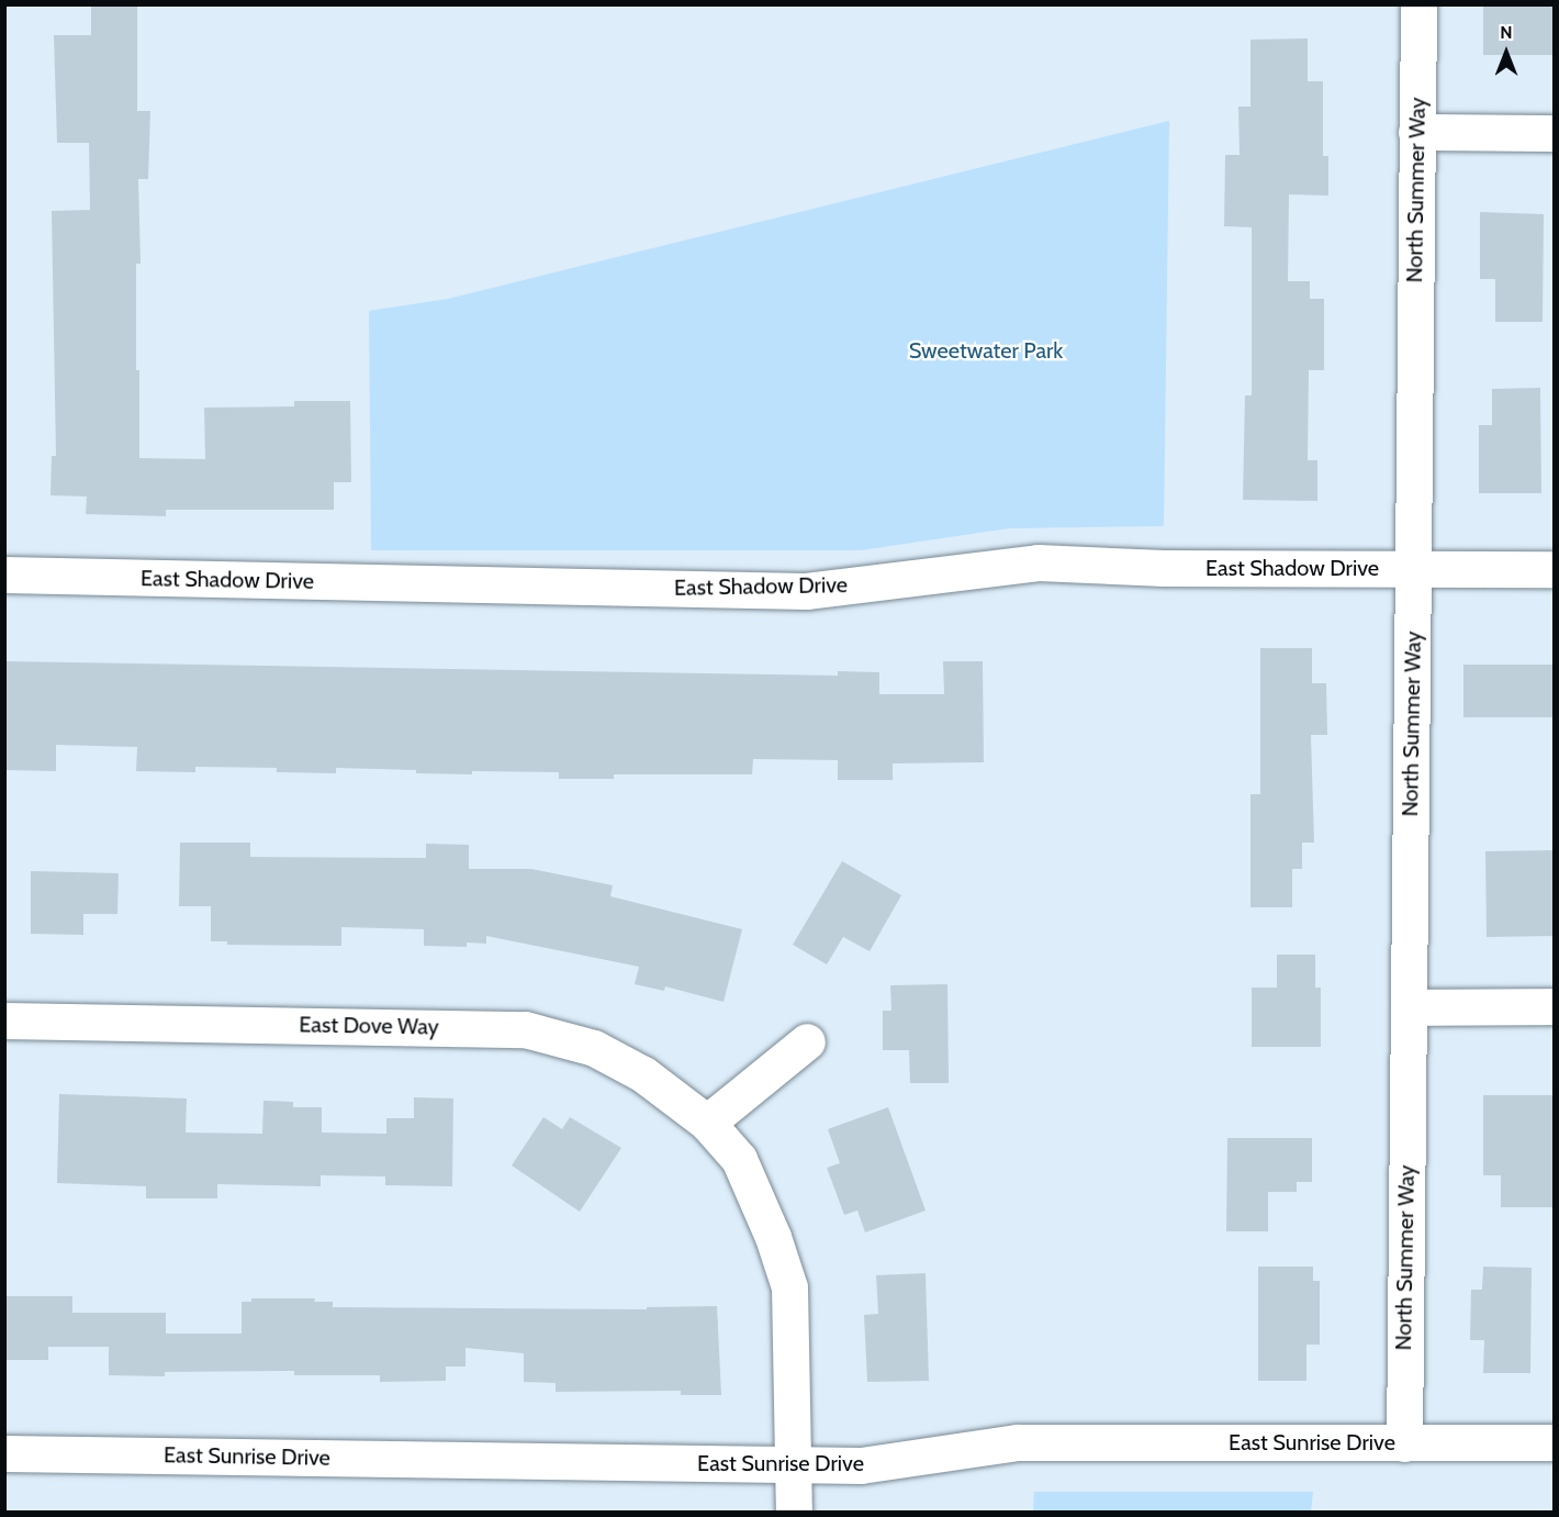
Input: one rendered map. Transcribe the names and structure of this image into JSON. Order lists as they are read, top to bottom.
{
  "streets": {
    "street": [
      "North Summer Way",
      "East Shadow Drive",
      "East Dove Way",
      "East Sunrise Drive"
    ]
  },
  "crossings": [
    ["North Summer Way", "East Shadow Drive"],
    ["North Summer Way", "East Sunrise Drive"],
    ["East Dove Way", "East Sunrise Drive"]
  ],
  "parks": ["Sweetwater Park"],
  "north": "top"
}
